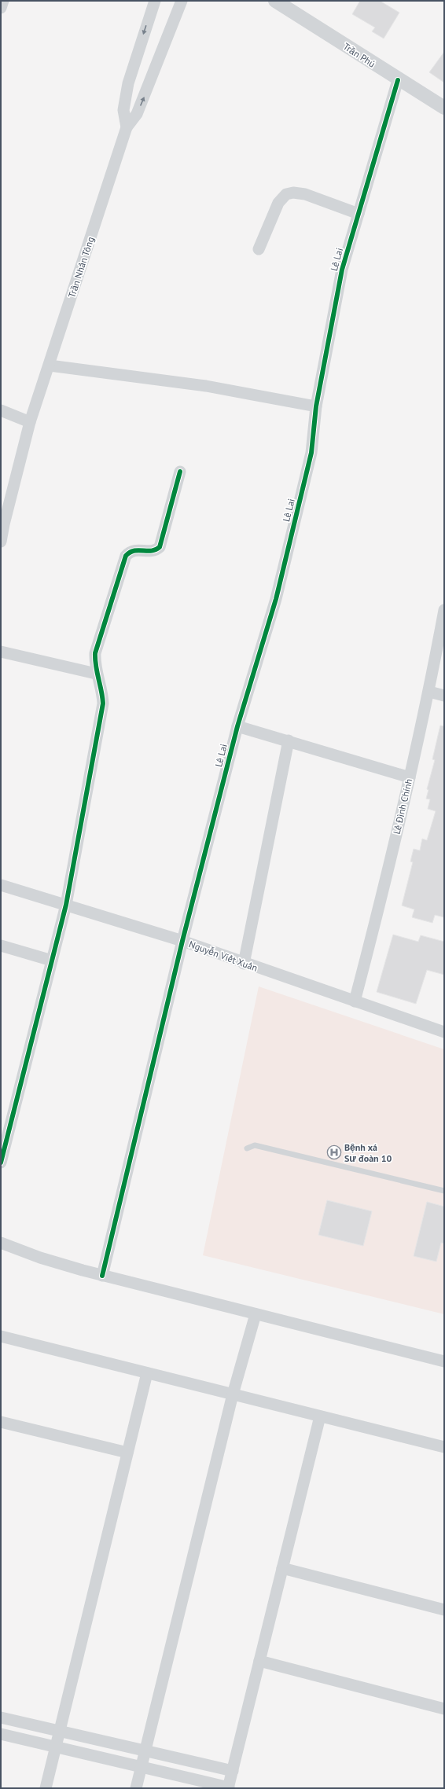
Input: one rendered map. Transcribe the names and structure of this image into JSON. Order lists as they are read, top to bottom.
{
  "streets": {
    "street": [
      "Trần Phú",
      "Lê Lai",
      "Trần Nhân Tông",
      "Lê Đình Chính",
      "Nguyễn Viết Xuân"
    ]
  },
  "crossings": [
    ["Trần Phú", "Lê Lai"],
    ["Lê Lai", "Nguyễn Viết Xuân"],
    ["Lê Đình Chính", "Nguyễn Viết Xuân"]
  ],
  "places": {
    "hospital": ["Bệnh xá Sư đoàn 10"]
  }
}
